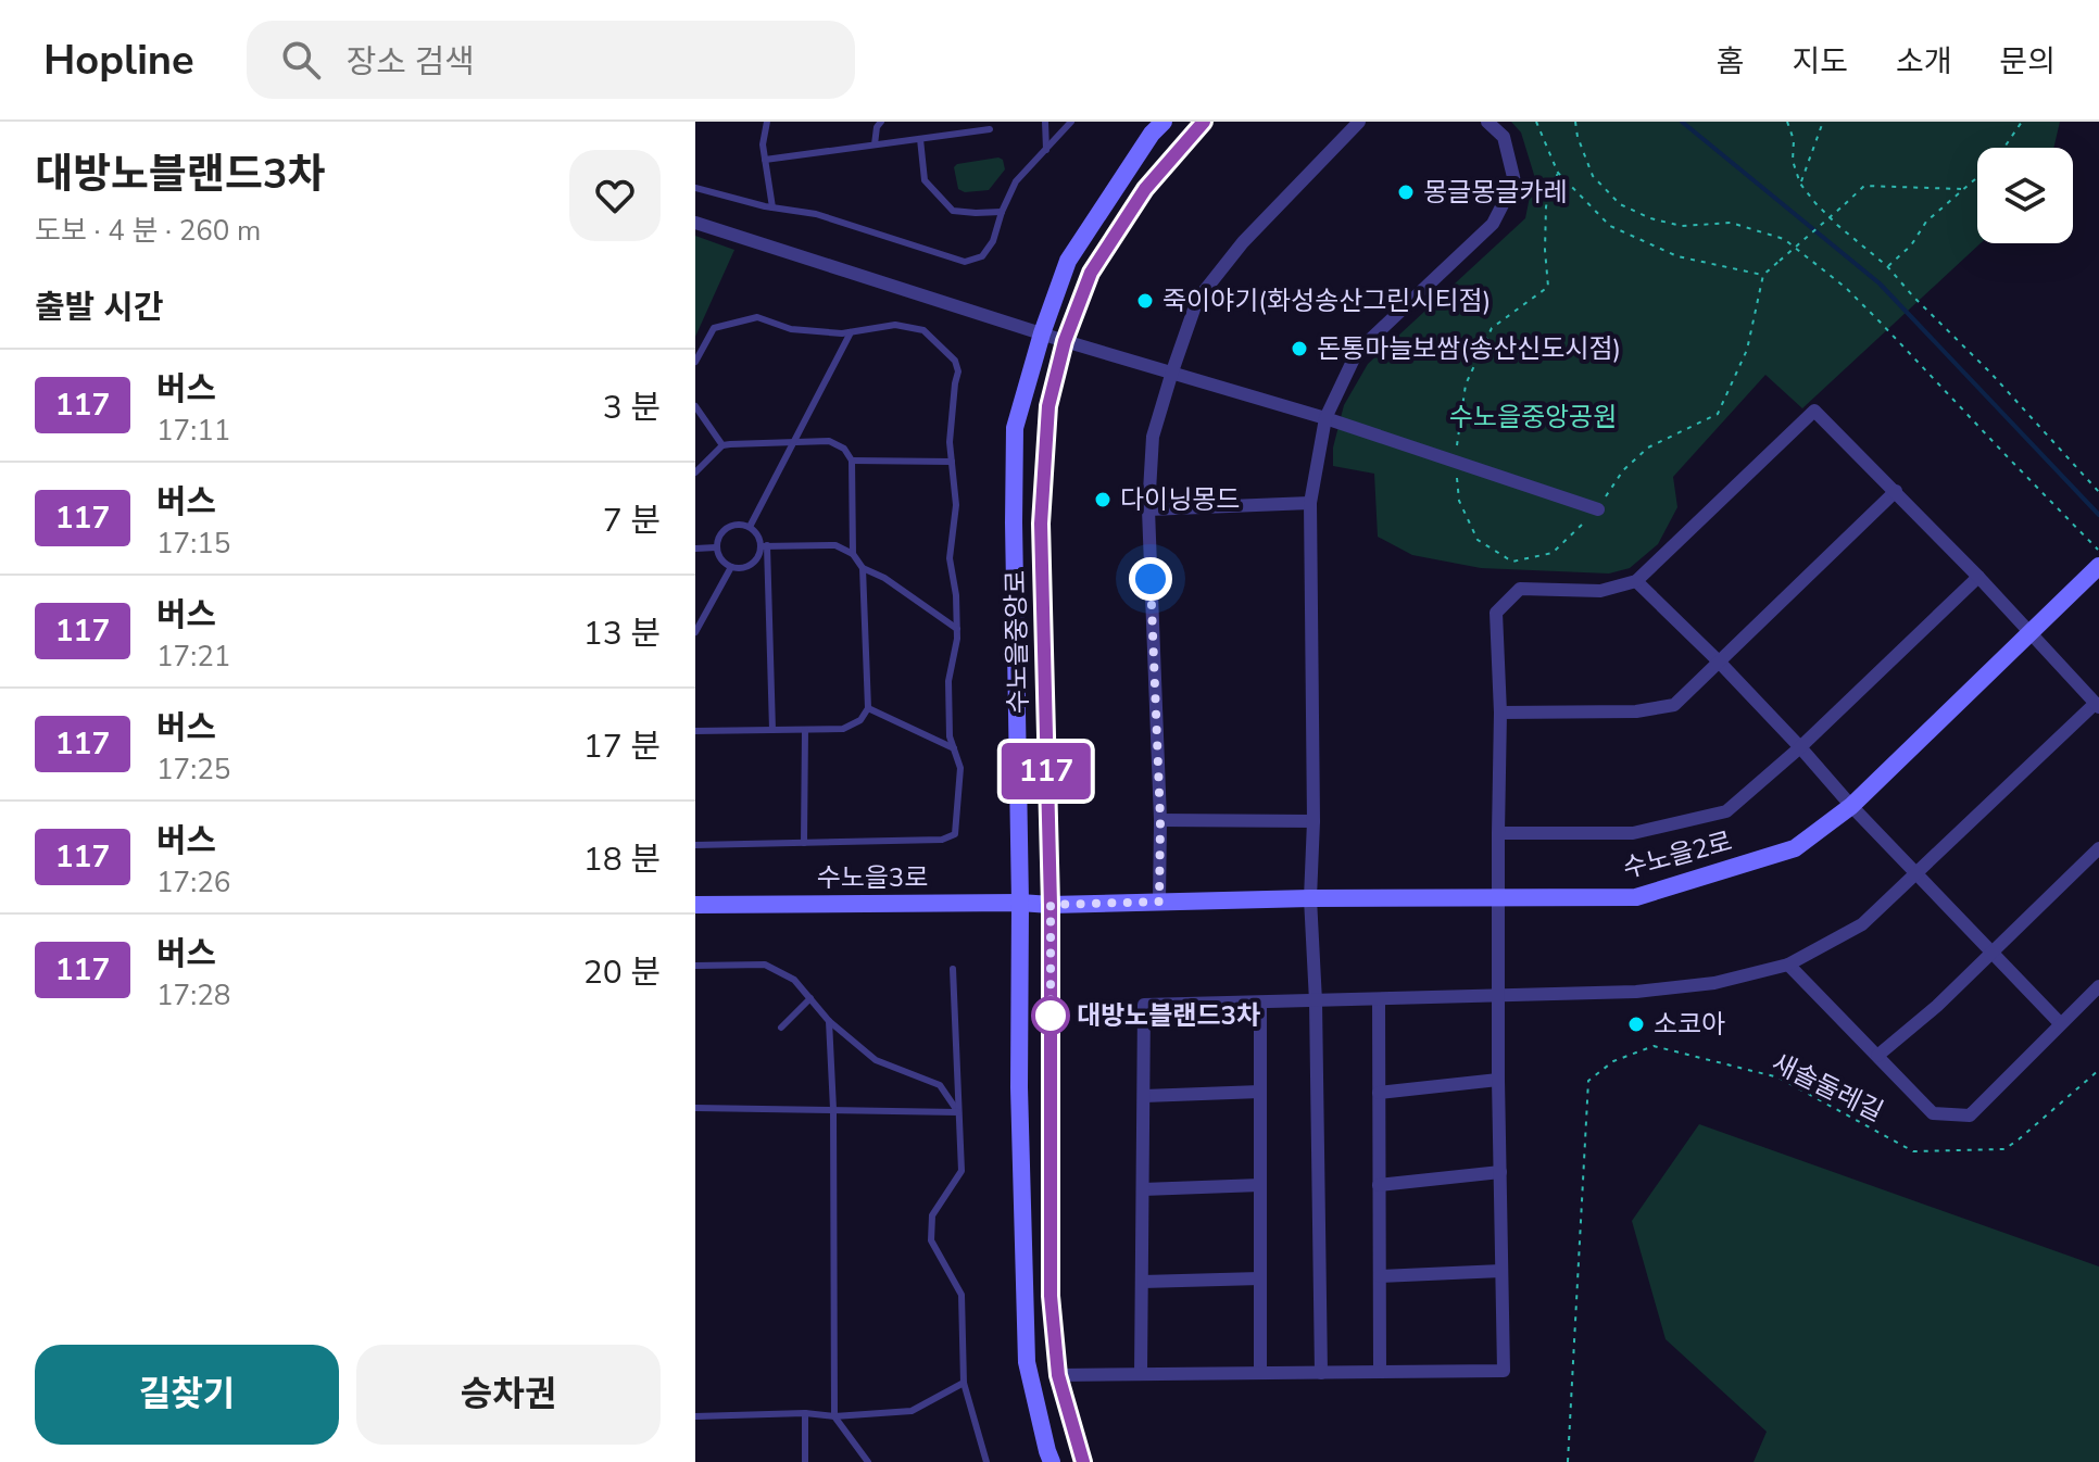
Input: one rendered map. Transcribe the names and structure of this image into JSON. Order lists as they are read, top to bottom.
{
  "streets": {
    "main road": ["수노을중앙로", "수노을2로", "수노을3로"],
    "path": ["새솔둘레길"]
  },
  "crossings": [
    ["수노을중앙로", "수노을2로"],
    ["수노을중앙로", "수노을3로"],
    ["수노을2로", "수노을3로"]
  ],
  "parks": ["수노을중앙공원"],
  "places": [
    "몽글몽글카레",
    "죽이야기(화성송산그린시티점)",
    "돈통마늘보쌈(송산신도시점)",
    "다이닝몽드",
    "대방노블랜드3차",
    "소코아"
  ],
  "lines": ["bus line 117"],
  "page": {
    "header": "Hopline",
    "search": "장소 검색",
    "nav": [
      "홈",
      "지도",
      "소개",
      "문의"
    ],
    "heading": [
      ["대방노블랜드3차", "도보 · 4 분 · 260 m"],
      "출발 시간"
    ],
    "on_map": "117",
    "list": [
      {
        "mark": "117",
        "name": "버스",
        "note": "17:11",
        "value": "3 분"
      },
      {
        "mark": "117",
        "name": "버스",
        "note": "17:15",
        "value": "7 분"
      },
      {
        "mark": "117",
        "name": "버스",
        "note": "17:21",
        "value": "13 분"
      },
      {
        "mark": "117",
        "name": "버스",
        "note": "17:25",
        "value": "17 분"
      },
      {
        "mark": "117",
        "name": "버스",
        "note": "17:26",
        "value": "18 분"
      },
      {
        "mark": "117",
        "name": "버스",
        "note": "17:28",
        "value": "20 분"
      }
    ],
    "buttons": ["길찾기", "승차권"]
  }
}
